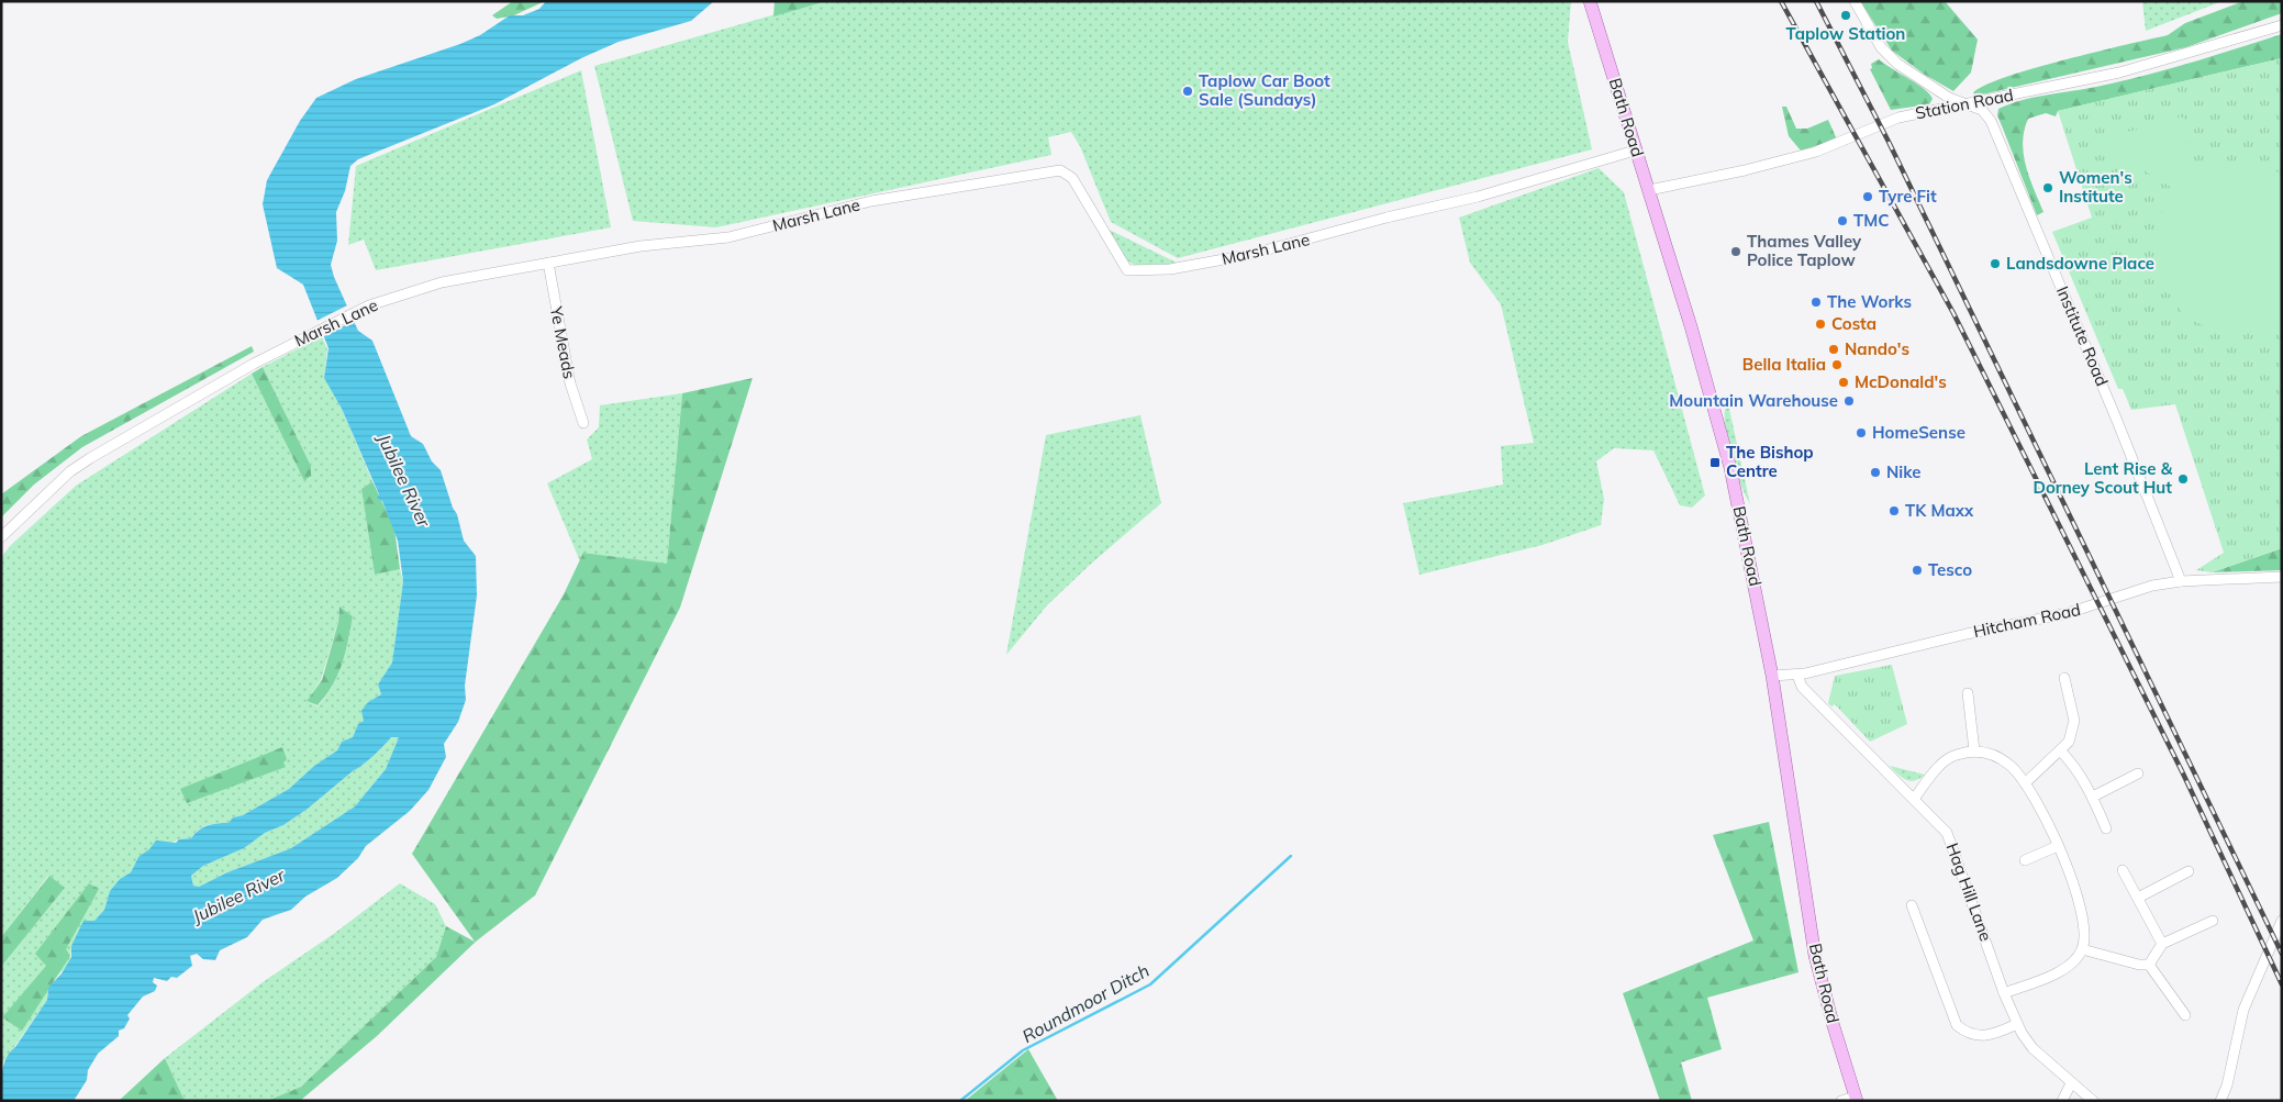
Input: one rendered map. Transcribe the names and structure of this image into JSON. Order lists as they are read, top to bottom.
{
  "streets": {
    "main road": ["Bath Road"],
    "street": [
      "Station Road",
      "Marsh Lane",
      "Institute Road",
      "Ye Meads",
      "Hitcham Road",
      "Hag Hill Lane"
    ]
  },
  "crossings": [
    ["Station Road", "Bath Road"],
    ["Station Road", "Institute Road"],
    ["Bath Road", "Marsh Lane"],
    ["Bath Road", "Hitcham Road"],
    ["Marsh Lane", "Ye Meads"],
    ["Institute Road", "Hitcham Road"],
    ["Hitcham Road", "Hag Hill Lane"]
  ],
  "water": ["Jubilee River", "Roundmoor Ditch"],
  "places": {
    "other": [
      "Taplow Station",
      "Taplow Car Boot Sale (Sundays)",
      "Women's Institute",
      "Tyre Fit",
      "TMC",
      "Thames Valley Police Taplow",
      "Landsdowne Place",
      "The Works",
      "Costa",
      "Nando's",
      "Bella Italia",
      "McDonald's",
      "Mountain Warehouse",
      "HomeSense",
      "Nike",
      "Lent Rise & Dorney Scout Hut",
      "TK Maxx",
      "Tesco"
    ],
    "transit": ["The Bishop Centre"]
  }
}
